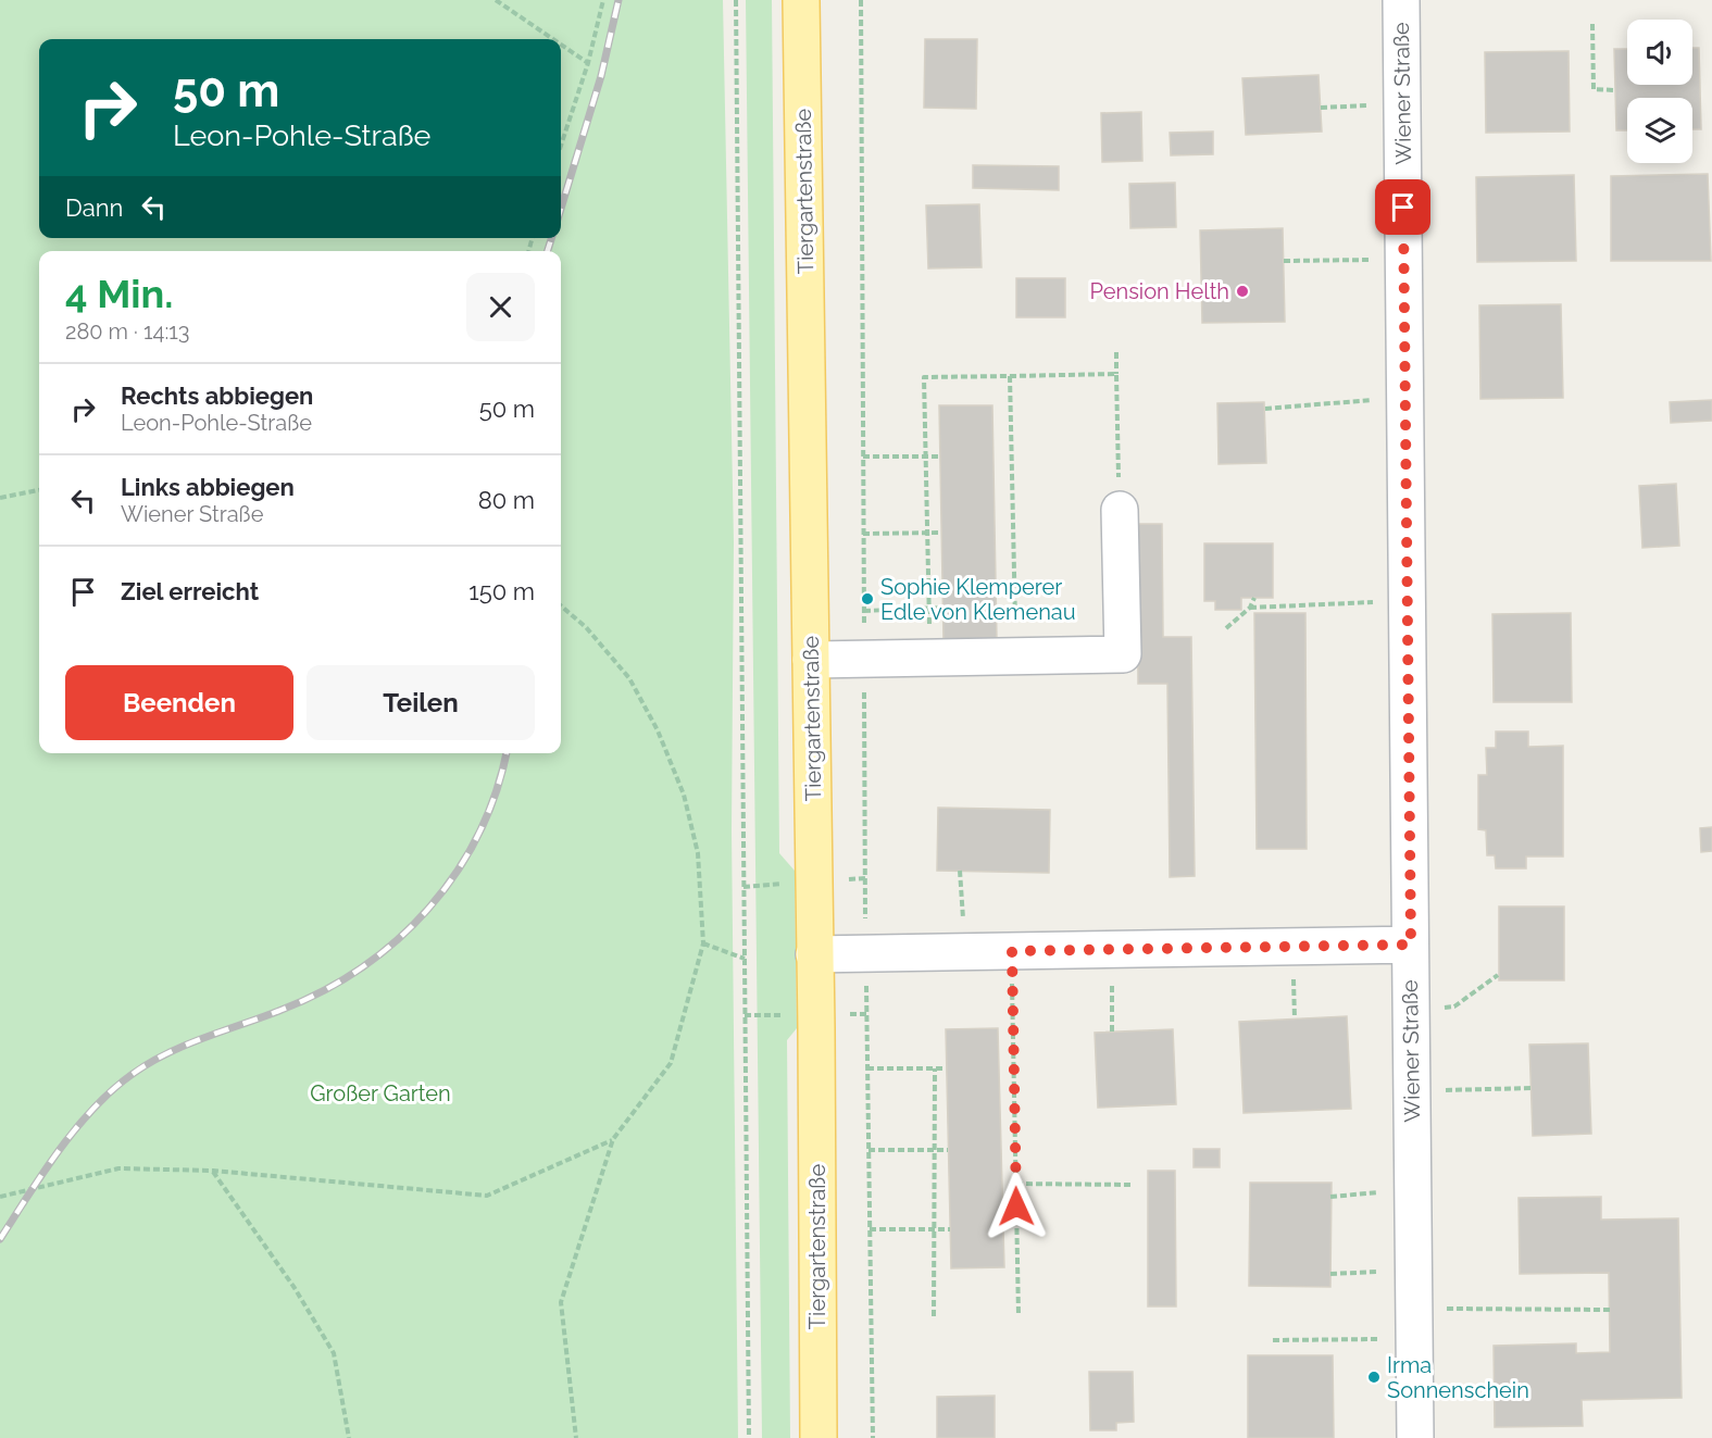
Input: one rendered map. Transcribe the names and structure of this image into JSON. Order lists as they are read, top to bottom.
{
  "streets": {
    "main road": ["Tiergartenstraße"],
    "street": ["Wiener Straße"]
  },
  "parks": ["Großer Garten"],
  "places": ["Pension Helth", "Sophie Klemperer Edle von Klemenau", "Irma Sonnenschein"],
  "page": {
    "turn": ["50 m", "Leon-Pohle-Straße"],
    "then": "Dann",
    "heading": ["4 Min.", "280 m · 14:13"],
    "list": [
      {
        "name": "Rechts abbiegen",
        "note": "Leon-Pohle-Straße",
        "value": "50 m"
      },
      {
        "name": "Links abbiegen",
        "note": "Wiener Straße",
        "value": "80 m"
      },
      {
        "name": "Ziel erreicht",
        "value": "150 m"
      }
    ],
    "buttons": ["Beenden", "Teilen"]
  }
}
